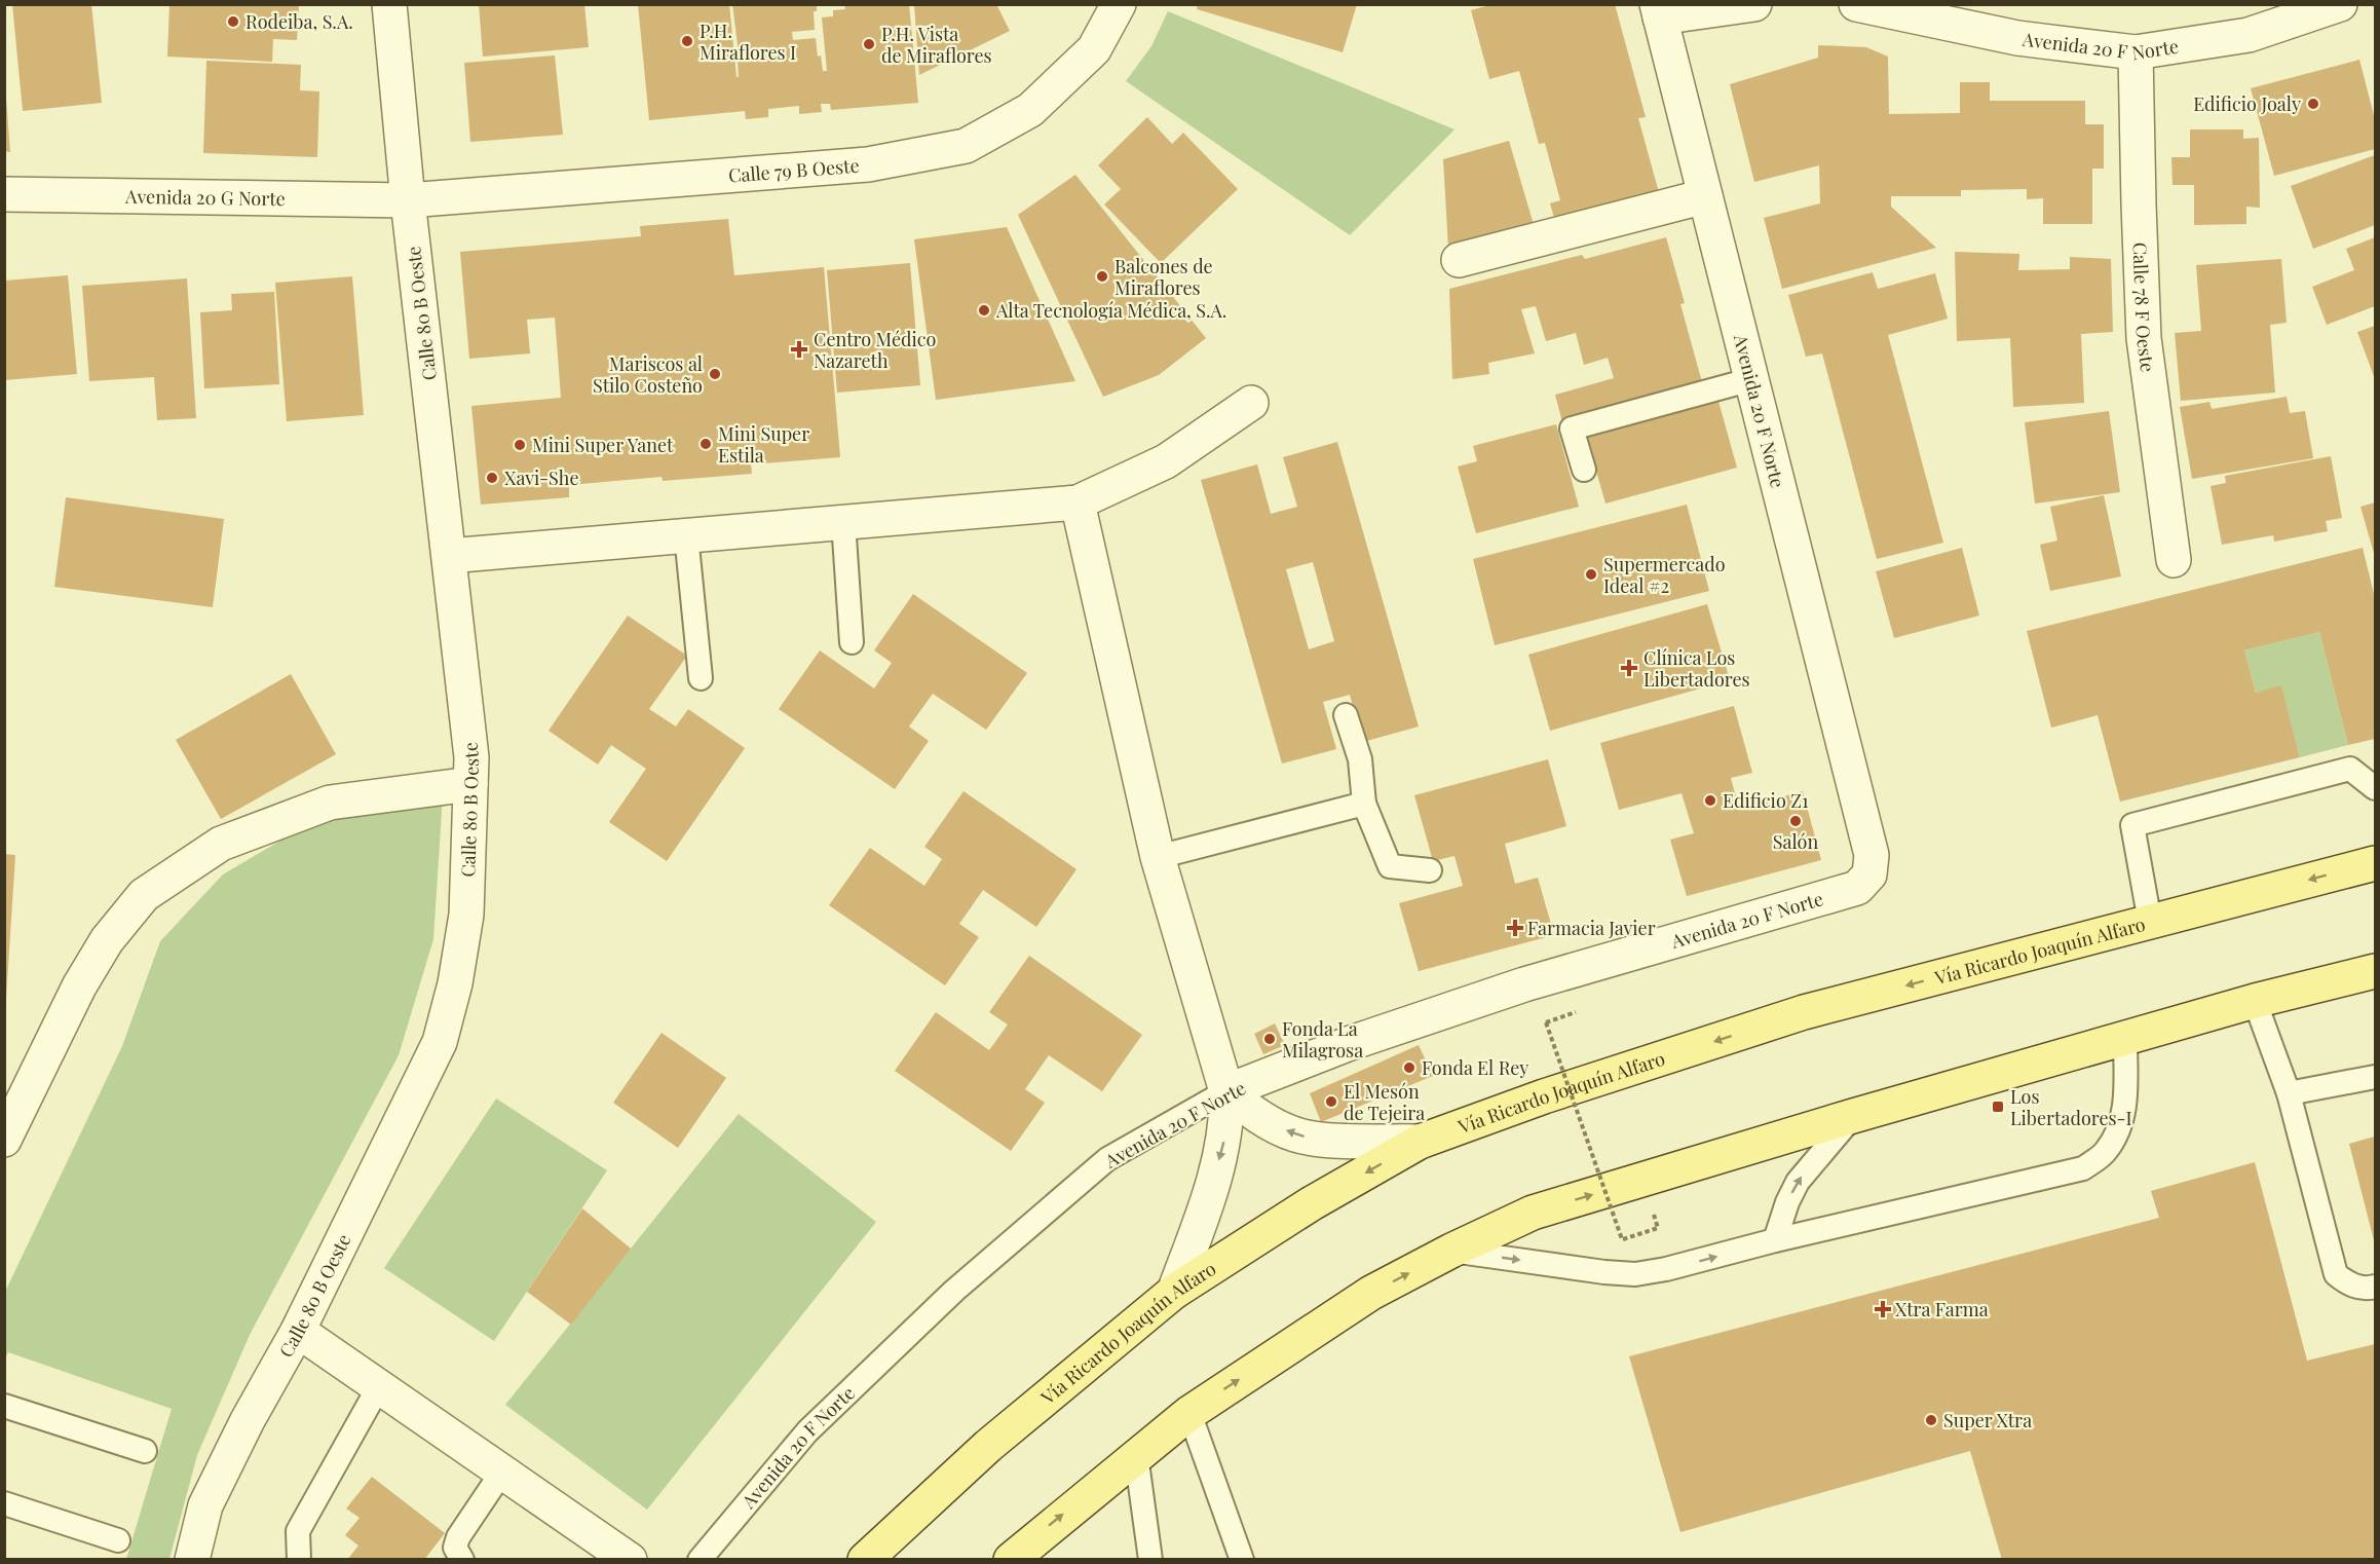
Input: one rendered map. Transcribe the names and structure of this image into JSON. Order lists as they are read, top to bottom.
{
  "streets": {
    "main road": ["Vía Ricardo Joaquín Alfaro"],
    "street": [
      "Avenida 20 F Norte",
      "Calle 79 B Oeste",
      "Avenida 20 G Norte",
      "Calle 78 F Oeste",
      "Calle 80 B Oeste"
    ]
  },
  "crossings": [
    ["Avenida 20 F Norte", "Calle 78 F Oeste"],
    ["Calle 79 B Oeste", "Avenida 20 G Norte"],
    ["Calle 79 B Oeste", "Calle 80 B Oeste"],
    ["Avenida 20 G Norte", "Calle 80 B Oeste"]
  ],
  "places": {
    "other": [
      "Rodeiba, S.A.",
      "P.H. Miraflores I",
      "P.H. Vista de Miraflores",
      "Edificio Joaly",
      "Balcones de Miraflores",
      "Alta Tecnología Médica, S.A.",
      "Mariscos al Stilo Costeño",
      "Mini Super Estila",
      "Mini Super Yanet",
      "Xavi-She",
      "Supermercado Ideal #2",
      "Edificio Z1",
      "Salón",
      "Fonda La Milagrosa",
      "Fonda El Rey",
      "El Mesón de Tejeira",
      "Super Xtra"
    ],
    "health": [
      "Centro Médico Nazareth",
      "Clínica Los Libertadores",
      "Farmacia Javier",
      "Xtra Farma"
    ],
    "transit": ["Los Libertadores-I"]
  }
}
